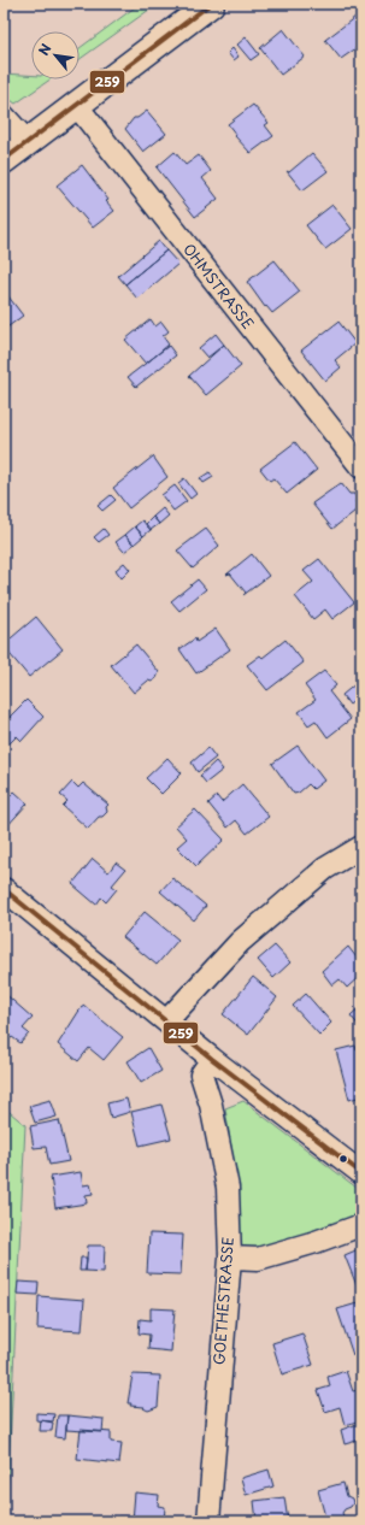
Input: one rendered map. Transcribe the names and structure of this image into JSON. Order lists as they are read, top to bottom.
{
  "streets": {
    "street": ["OHMSTRASSE", "GOETHESTRASSE"]
  },
  "lines": ["transit line 259"],
  "north": "top left"
}
